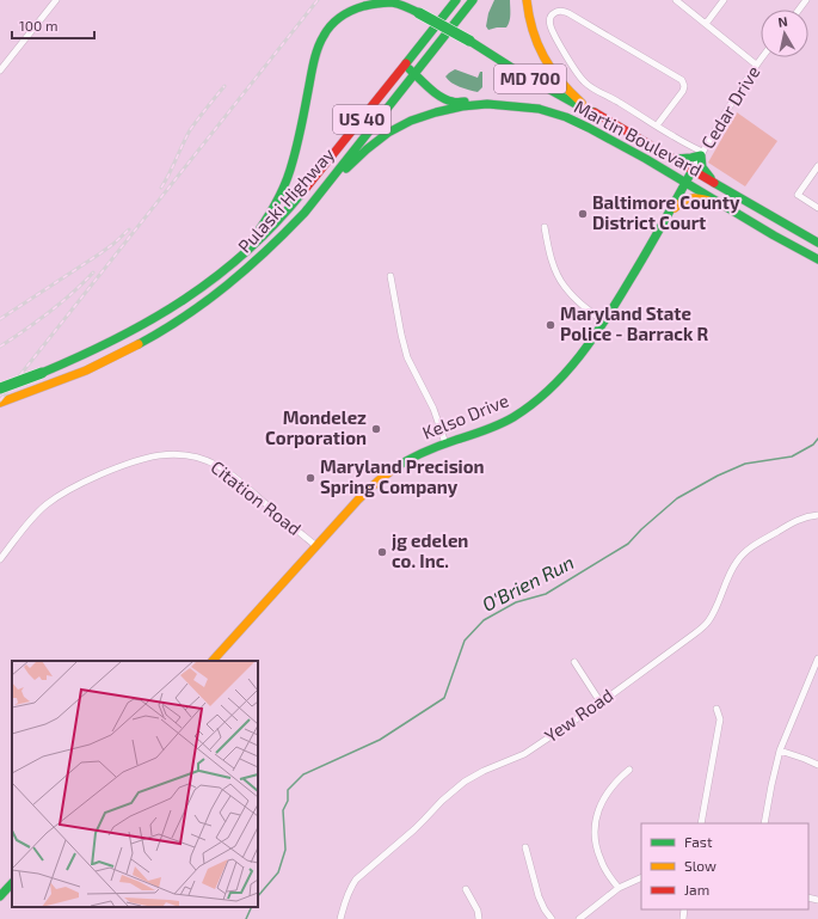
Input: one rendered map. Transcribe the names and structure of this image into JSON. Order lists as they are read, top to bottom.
{
  "streets": {
    "main road": [
      "MD 700",
      "US 40",
      "Martin Boulevard",
      "Pulaski Highway",
      "Kelso Drive"
    ],
    "street": ["Cedar Drive", "Citation Road", "Yew Road"]
  },
  "crossings": [
    ["MD 700", "Martin Boulevard"],
    ["MD 700", "Pulaski Highway"],
    ["Cedar Drive", "Martin Boulevard"],
    ["Cedar Drive", "Kelso Drive"],
    ["Martin Boulevard", "Kelso Drive"],
    ["Kelso Drive", "Citation Road"]
  ],
  "water": ["O'Brien Run"],
  "places": [
    "Baltimore County District Court",
    "Maryland State Police - Barrack R",
    "Mondelez Corporation",
    "Maryland Precision Spring Company",
    "jg edelen co. Inc."
  ],
  "legend": ["Fast", "Slow", "Jam"],
  "scale_bar": "100 m",
  "north": "top"
}
